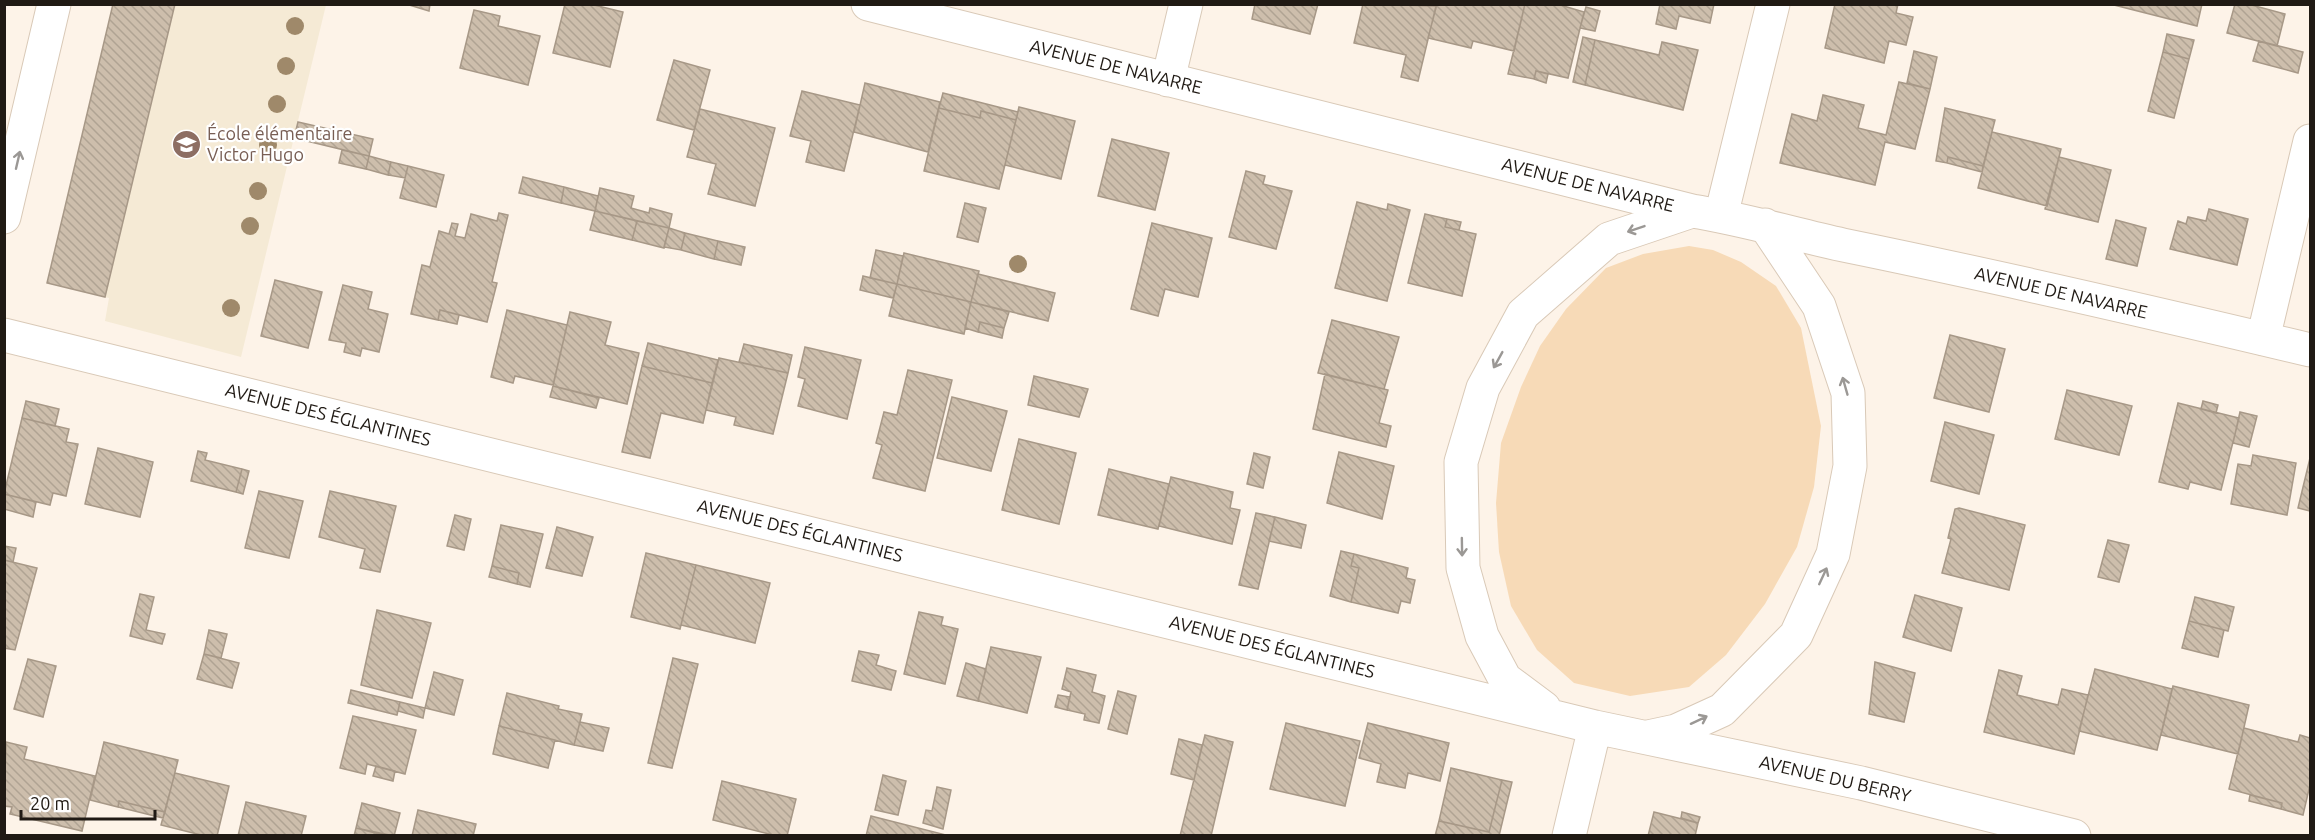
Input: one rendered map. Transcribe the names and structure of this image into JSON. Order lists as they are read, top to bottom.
{
  "streets": {
    "street": ["AVENUE DE NAVARRE", "AVENUE DES ÉGLANTINES", "AVENUE DU BERRY"]
  },
  "crossings": [
    ["AVENUE DES ÉGLANTINES", "AVENUE DU BERRY"]
  ],
  "places": {
    "school or university": ["École élémentaire Victor Hugo"]
  },
  "scale_bar": "20 m"
}
